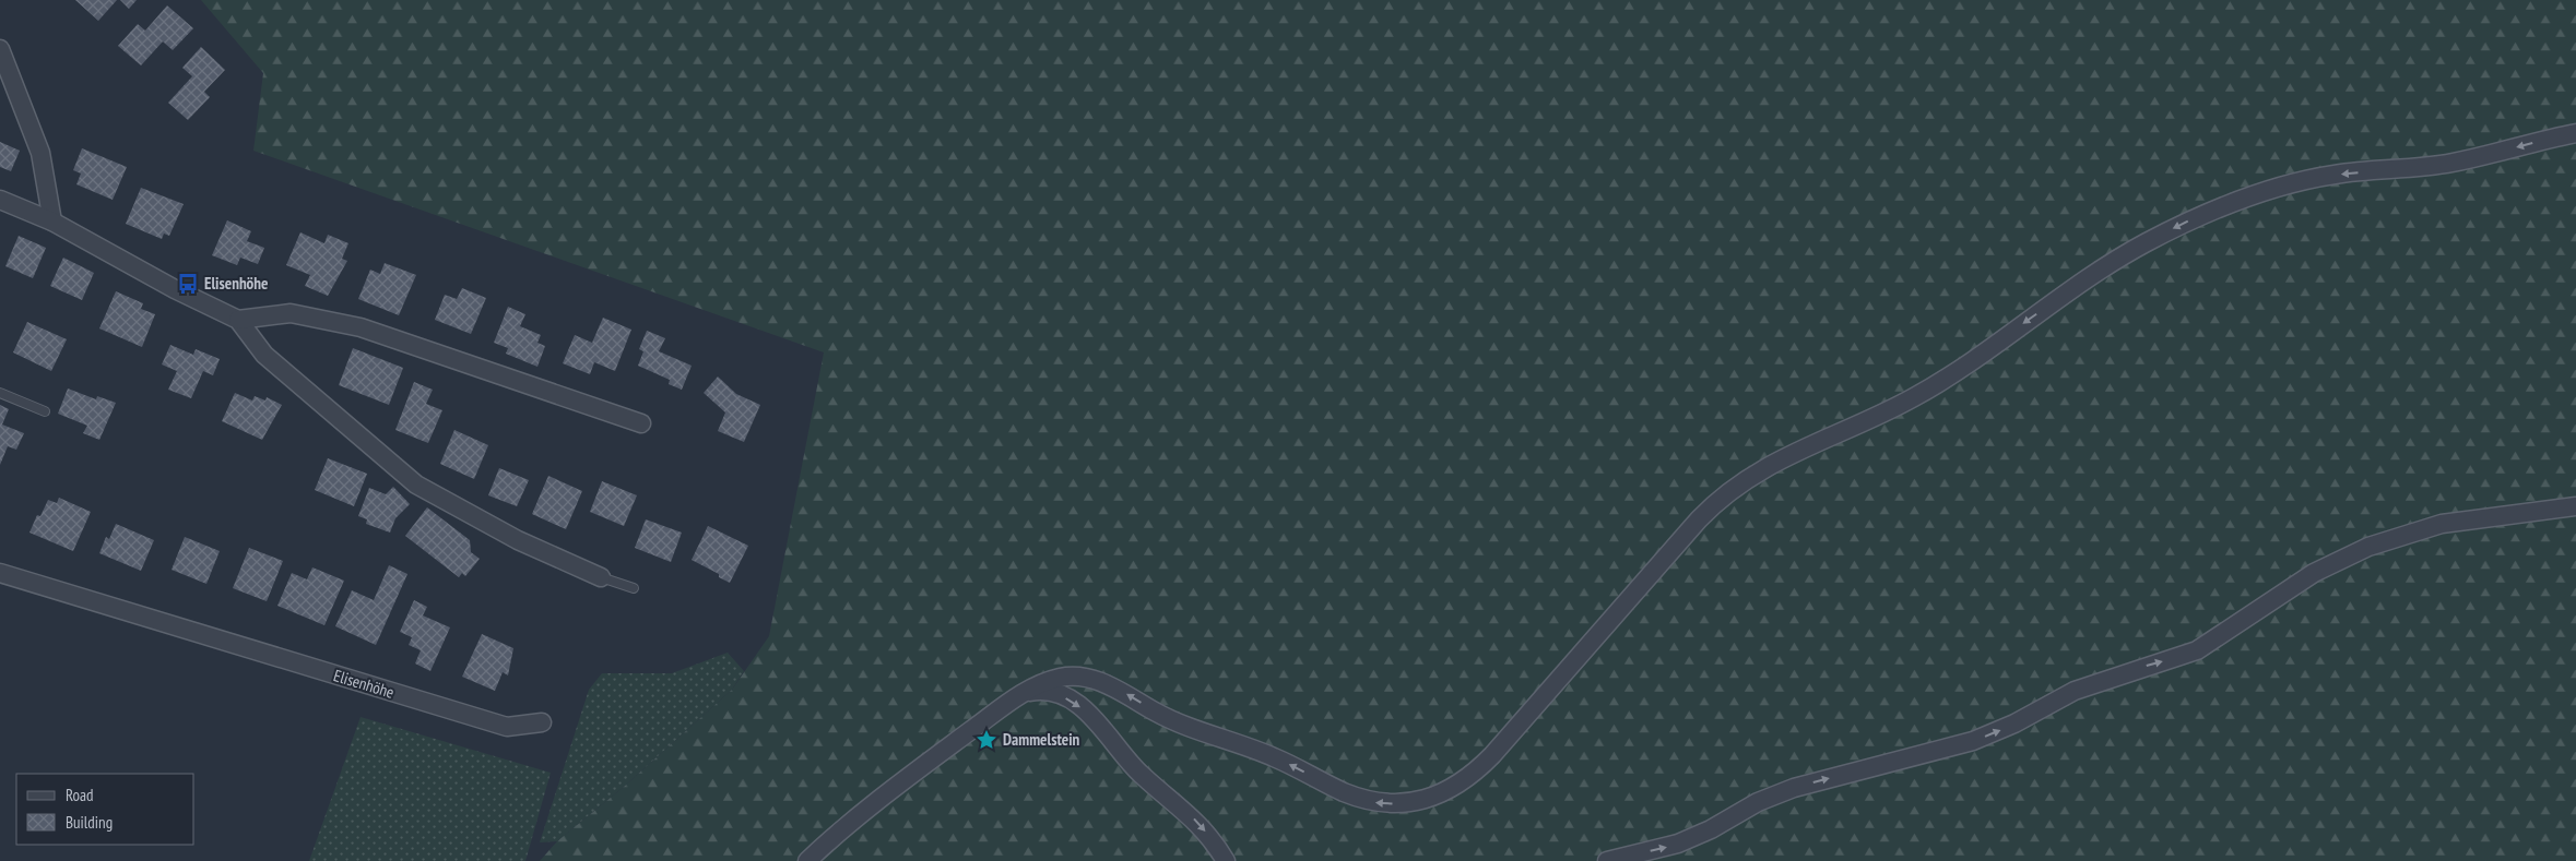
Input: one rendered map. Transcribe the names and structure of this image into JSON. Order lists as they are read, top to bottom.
{
  "streets": {
    "street": ["Elisenhöhe"]
  },
  "places": {
    "bus stop": ["Elisenhöhe"],
    "place": ["Dammelstein"]
  },
  "legend": ["Road", "Building"]
}
